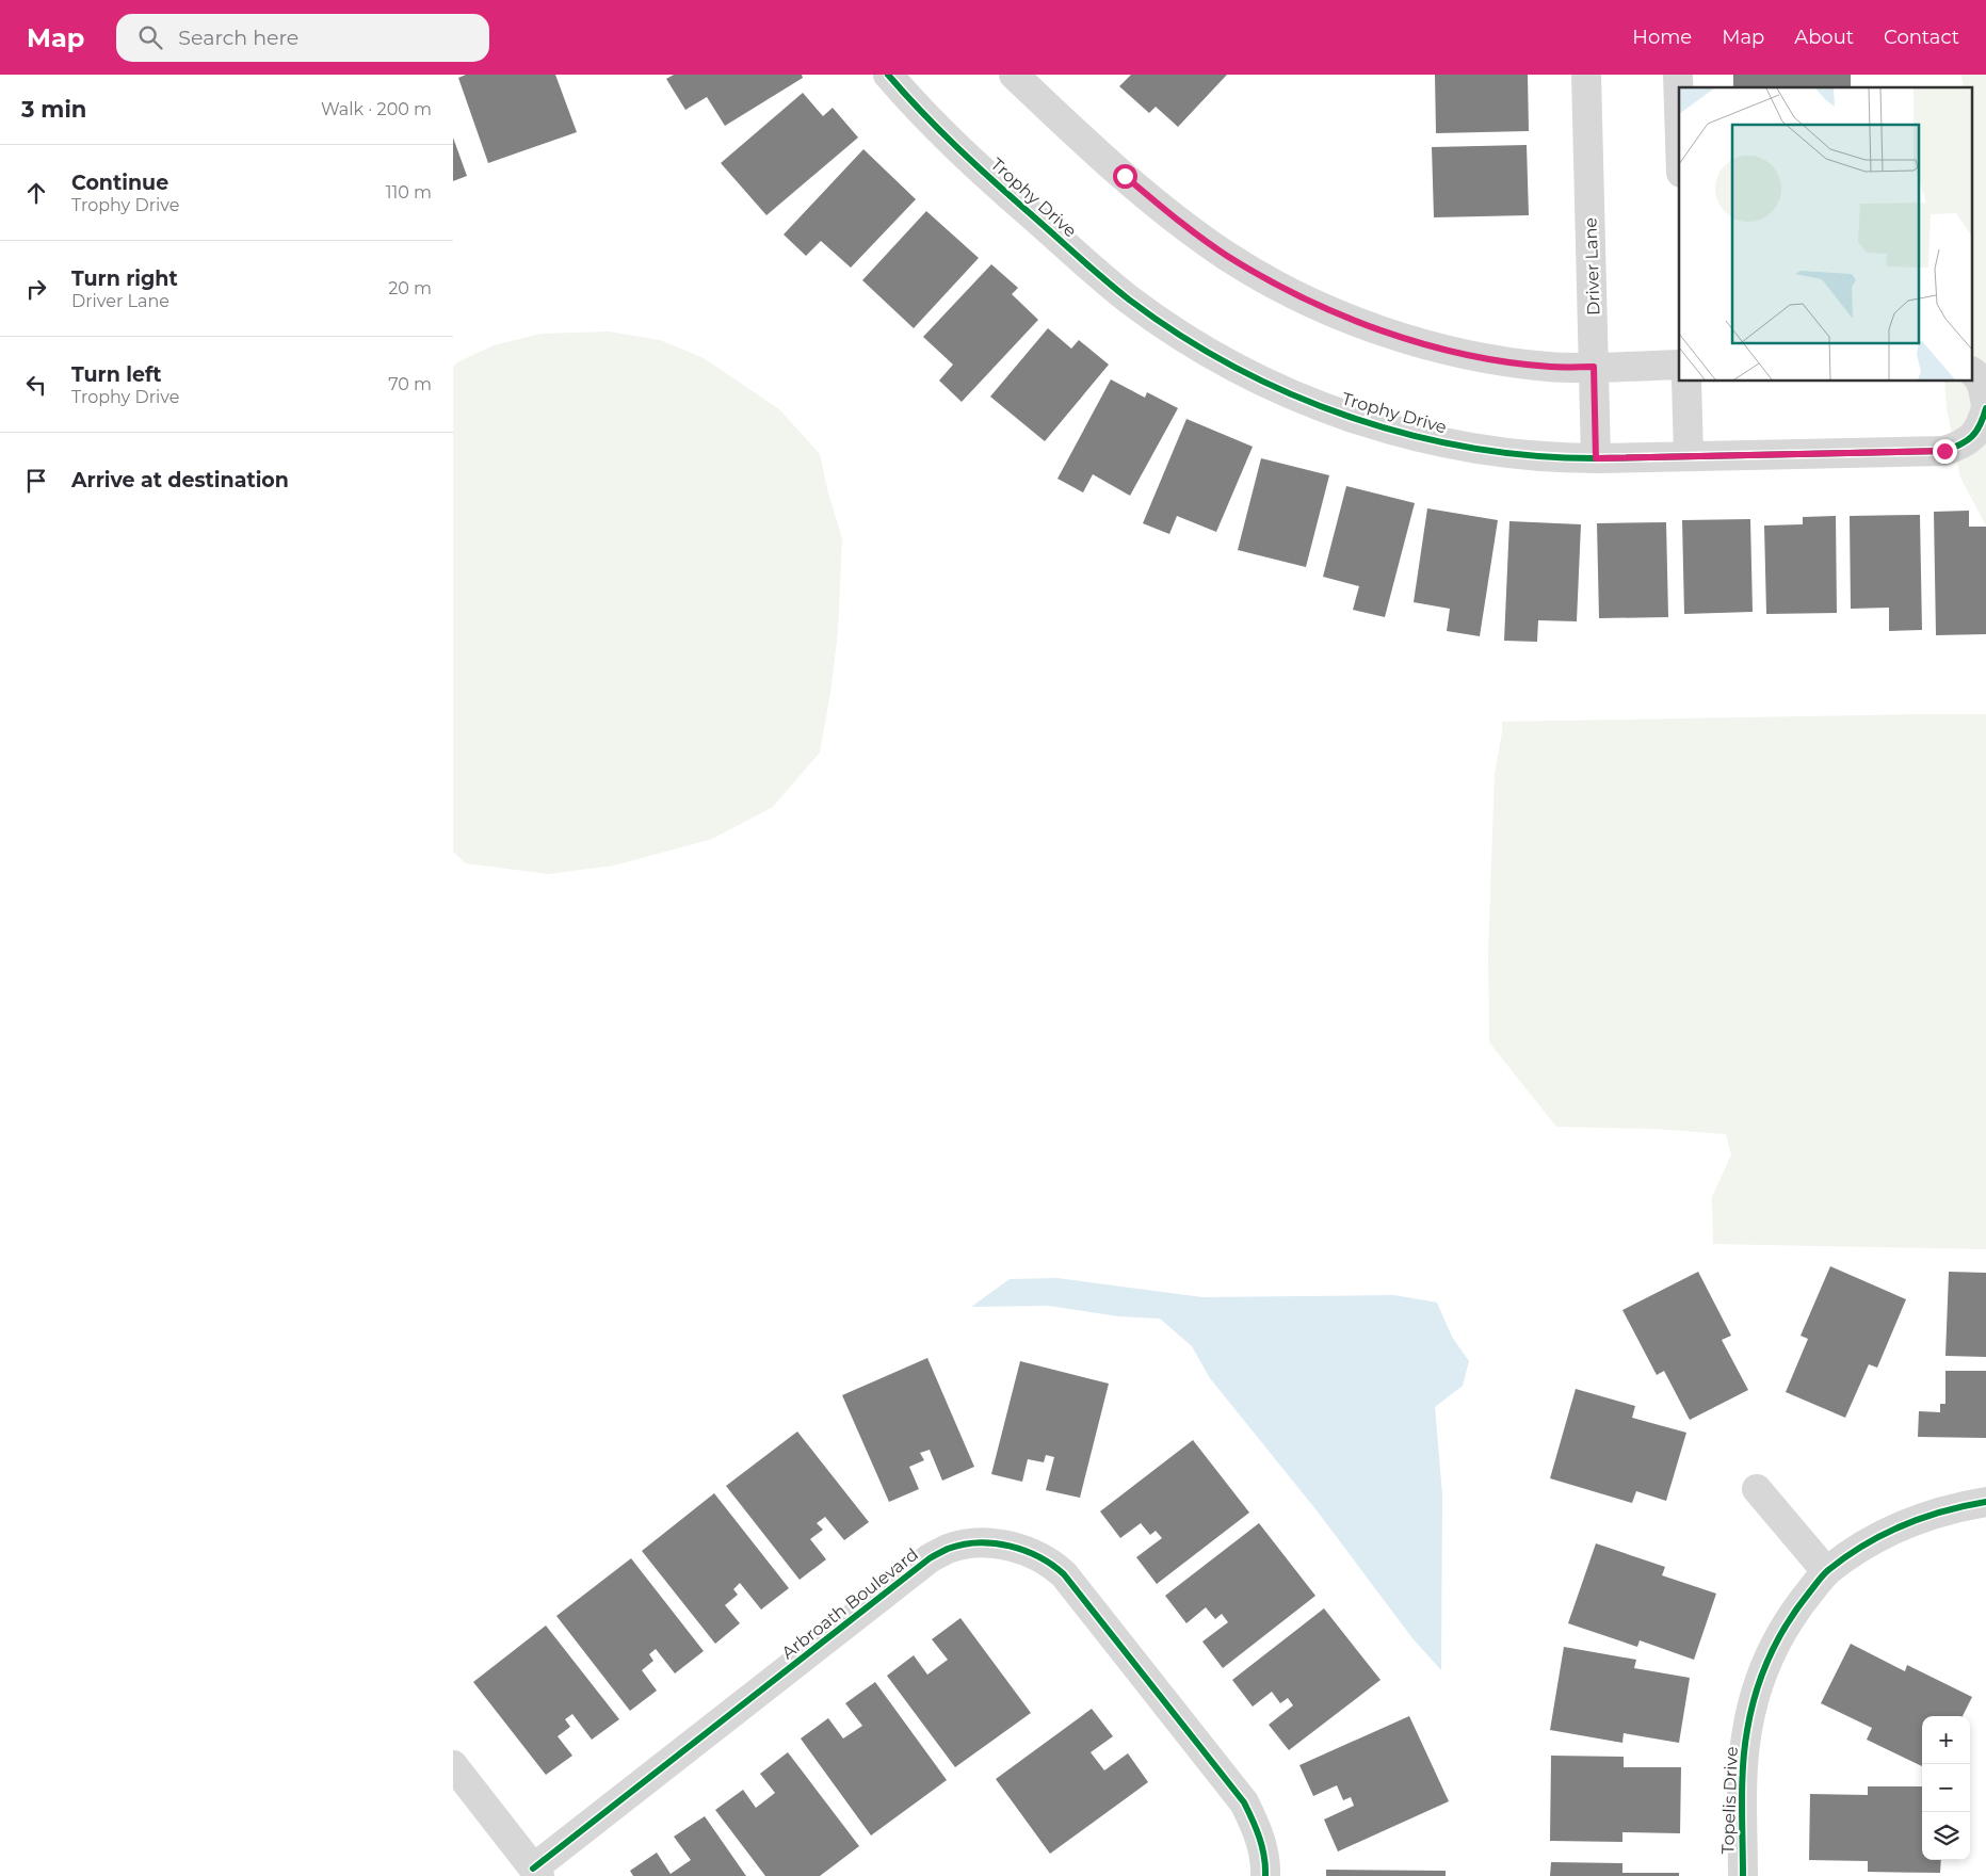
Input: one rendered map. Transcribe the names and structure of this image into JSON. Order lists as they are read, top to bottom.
{
  "streets": {
    "street": [
      "Trophy Drive",
      "Driver Lane",
      "Arbroath Boulevard",
      "Topelis Drive"
    ]
  },
  "crossings": [
    ["Trophy Drive", "Driver Lane"]
  ],
  "page": {
    "header": "Map",
    "search": "Search here",
    "nav": [
      "Home",
      "Map",
      "About",
      "Contact"
    ],
    "heading": ["3 min", "Walk · 200 m"],
    "list": [
      ["Continue", "Trophy Drive", "110 m"],
      ["Turn right", "Driver Lane", "20 m"],
      ["Turn left", "Trophy Drive", "70 m"],
      "Arrive at destination"
    ],
    "map_buttons": ["+", "−"]
  }
}
